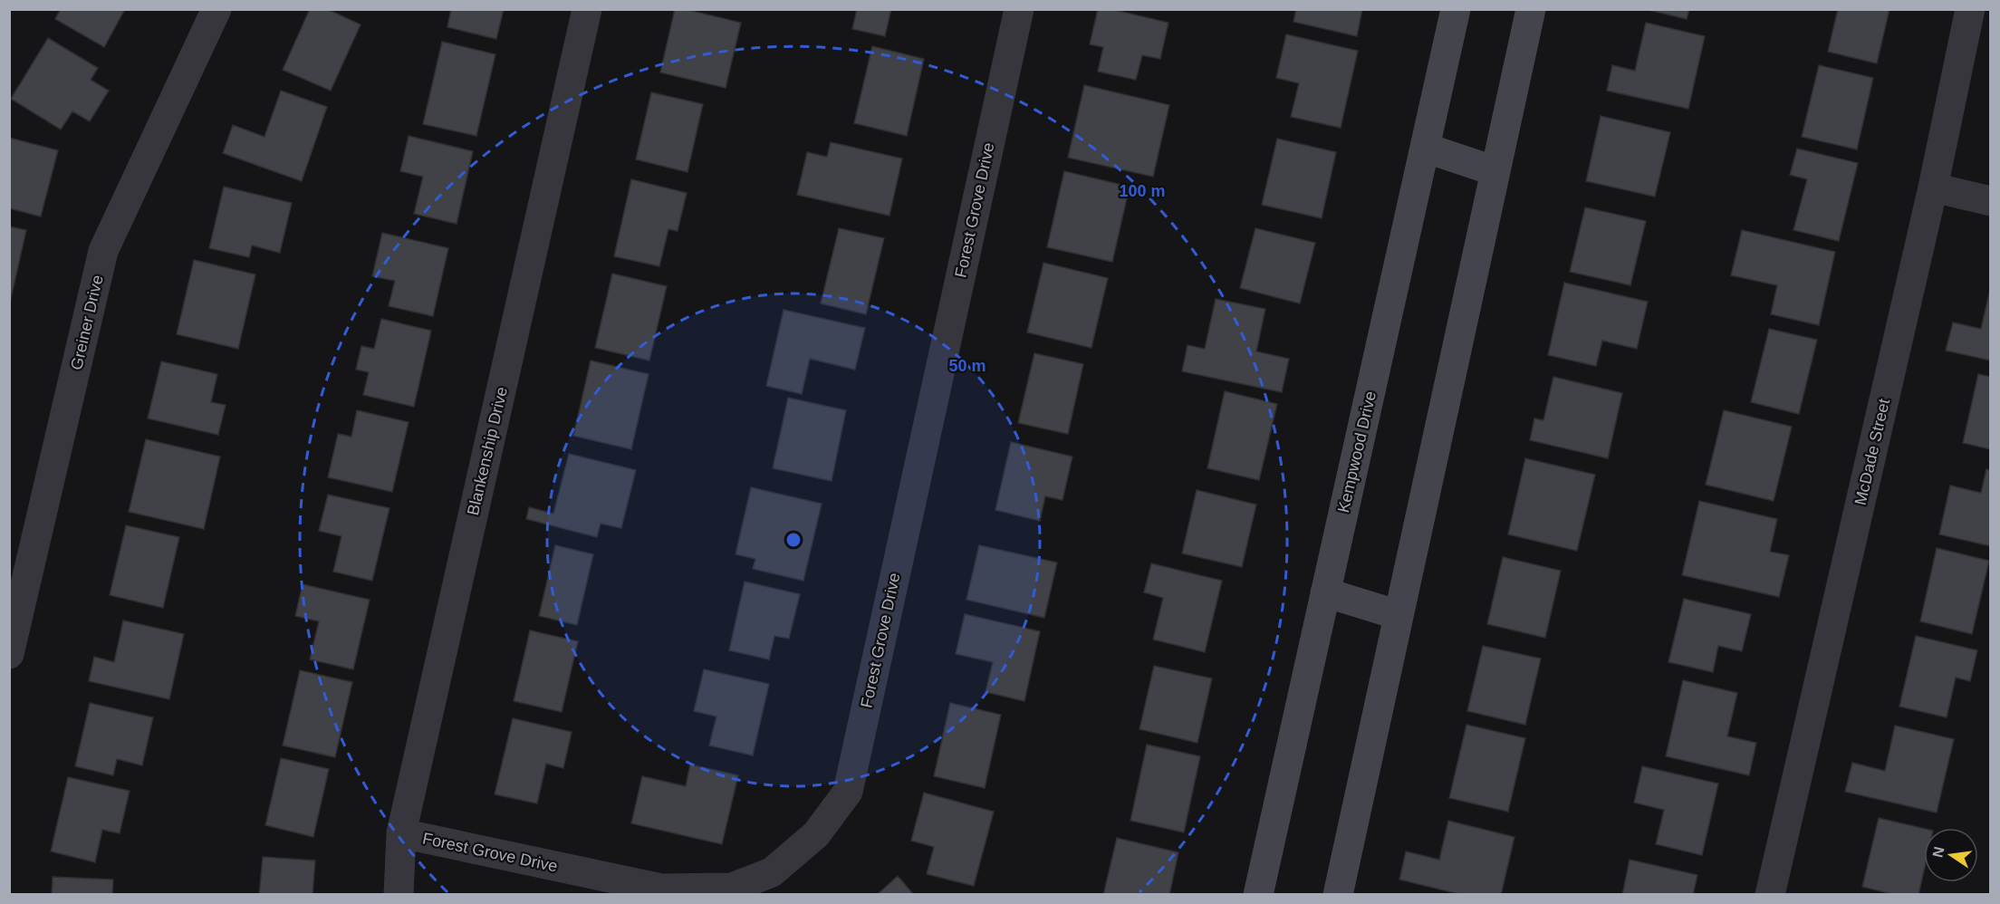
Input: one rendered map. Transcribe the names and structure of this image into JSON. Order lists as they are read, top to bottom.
{
  "streets": {
    "main road": ["Kempwood Drive"],
    "street": [
      "Forest Grove Drive",
      "Greiner Drive",
      "Blankenship Drive",
      "McDade Street"
    ]
  },
  "crossings": [
    ["Forest Grove Drive", "Blankenship Drive"]
  ],
  "north": "left",
  "rings": ["100 m", "50 m"]
}
